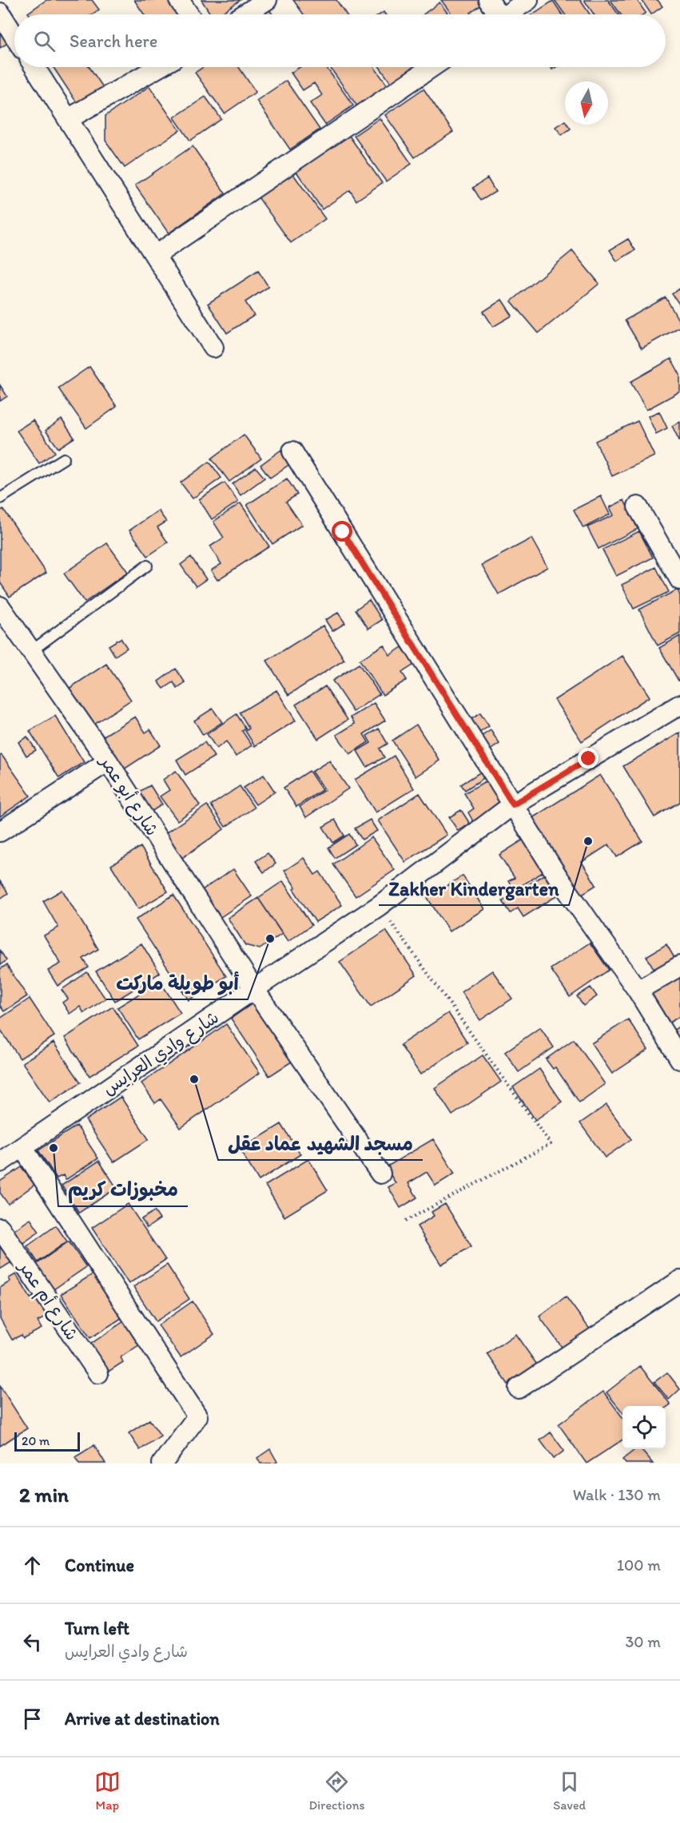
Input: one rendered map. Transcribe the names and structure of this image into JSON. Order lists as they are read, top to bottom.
{
  "streets": {
    "street": ["شارع أبو عمر", "شارع وادي العرايس", "شارع أم عمر"]
  },
  "crossings": [
    ["شارع أبو عمر", "شارع وادي العرايس"]
  ],
  "places": [
    "Zakher Kindergarten",
    "أبو طويلة ماركت",
    "مسجد الشهيد عماد عقل",
    "مخبوزات كريم"
  ],
  "scale_bar": "20 m",
  "north": "bottom",
  "page": {
    "search": "Search here",
    "scale": "20 m",
    "heading": ["2 min", "Walk · 130 m"],
    "list": [
      ["Continue", "100 m"],
      ["Turn left", "شارع وادي العرايس", "30 m"],
      "Arrive at destination"
    ],
    "nav": ["Map", "Directions", "Saved"]
  }
}
